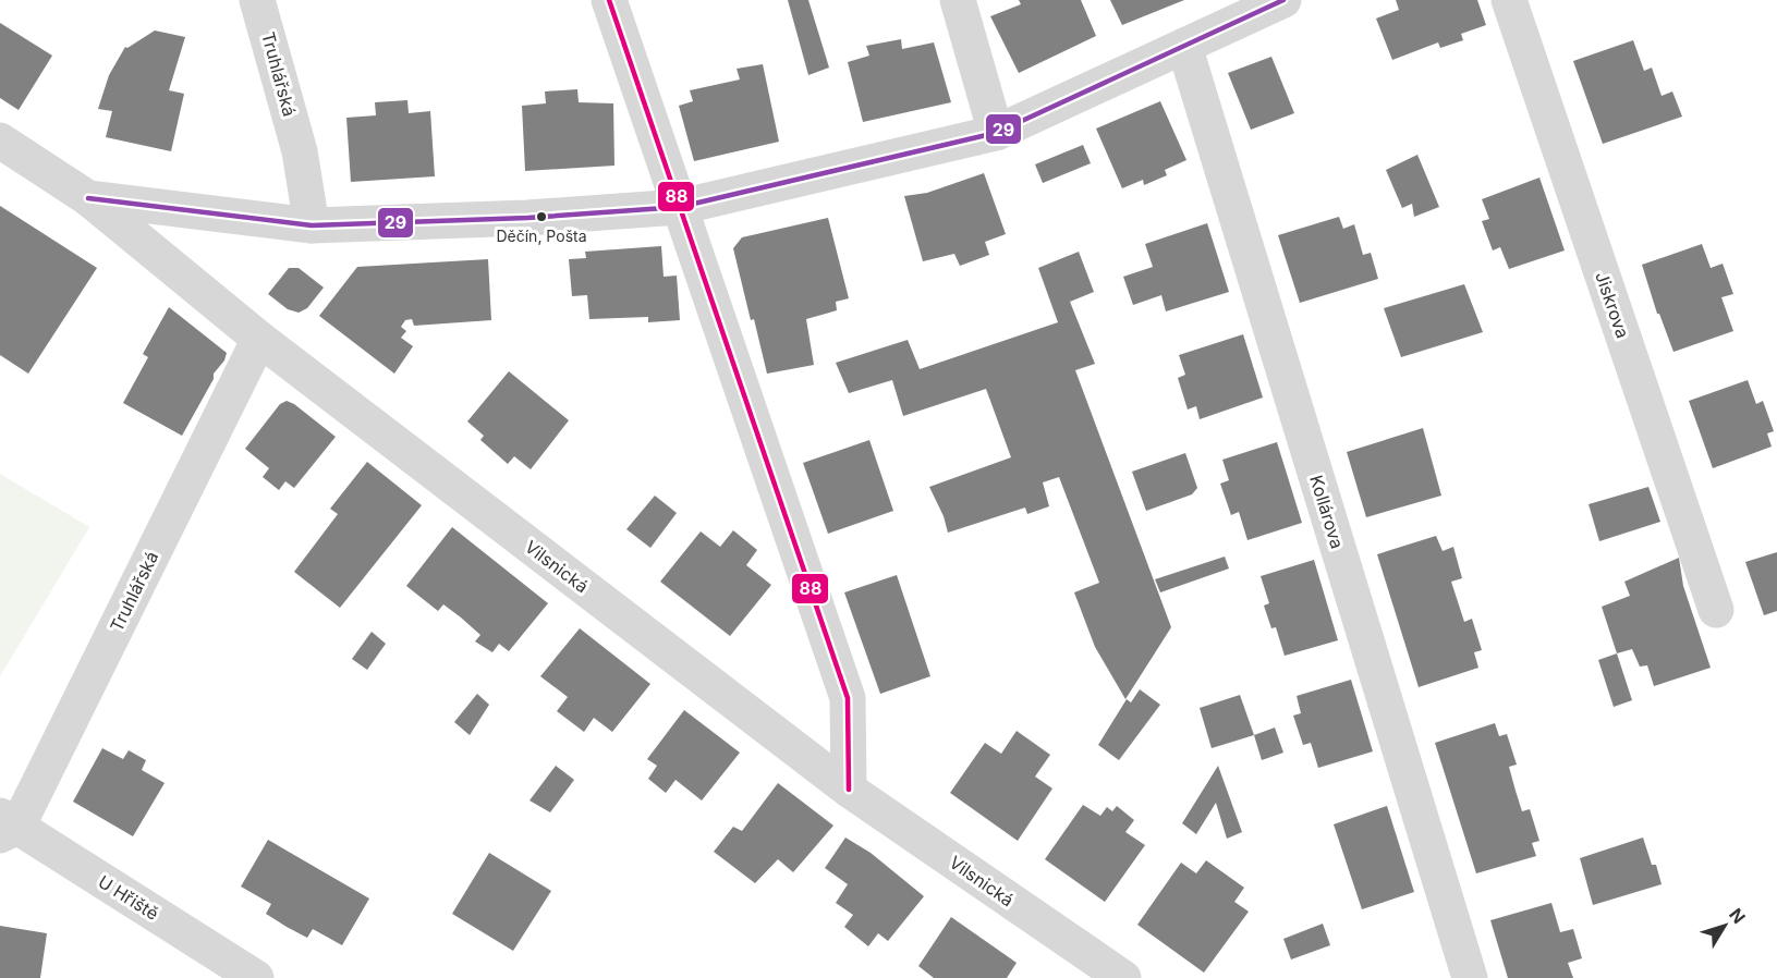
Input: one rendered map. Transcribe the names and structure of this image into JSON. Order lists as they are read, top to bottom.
{
  "streets": {
    "street": [
      "Truhlářská",
      "Jiskrova",
      "Kollárova",
      "Vilsnická",
      "U Hřiště"
    ]
  },
  "crossings": [
    ["Truhlářská", "Vilsnická"],
    ["Truhlářská", "U Hřiště"]
  ],
  "places": ["Děčín, Pošta"],
  "lines": ["transit line 29", "transit line 88"],
  "north": "top right"
}
